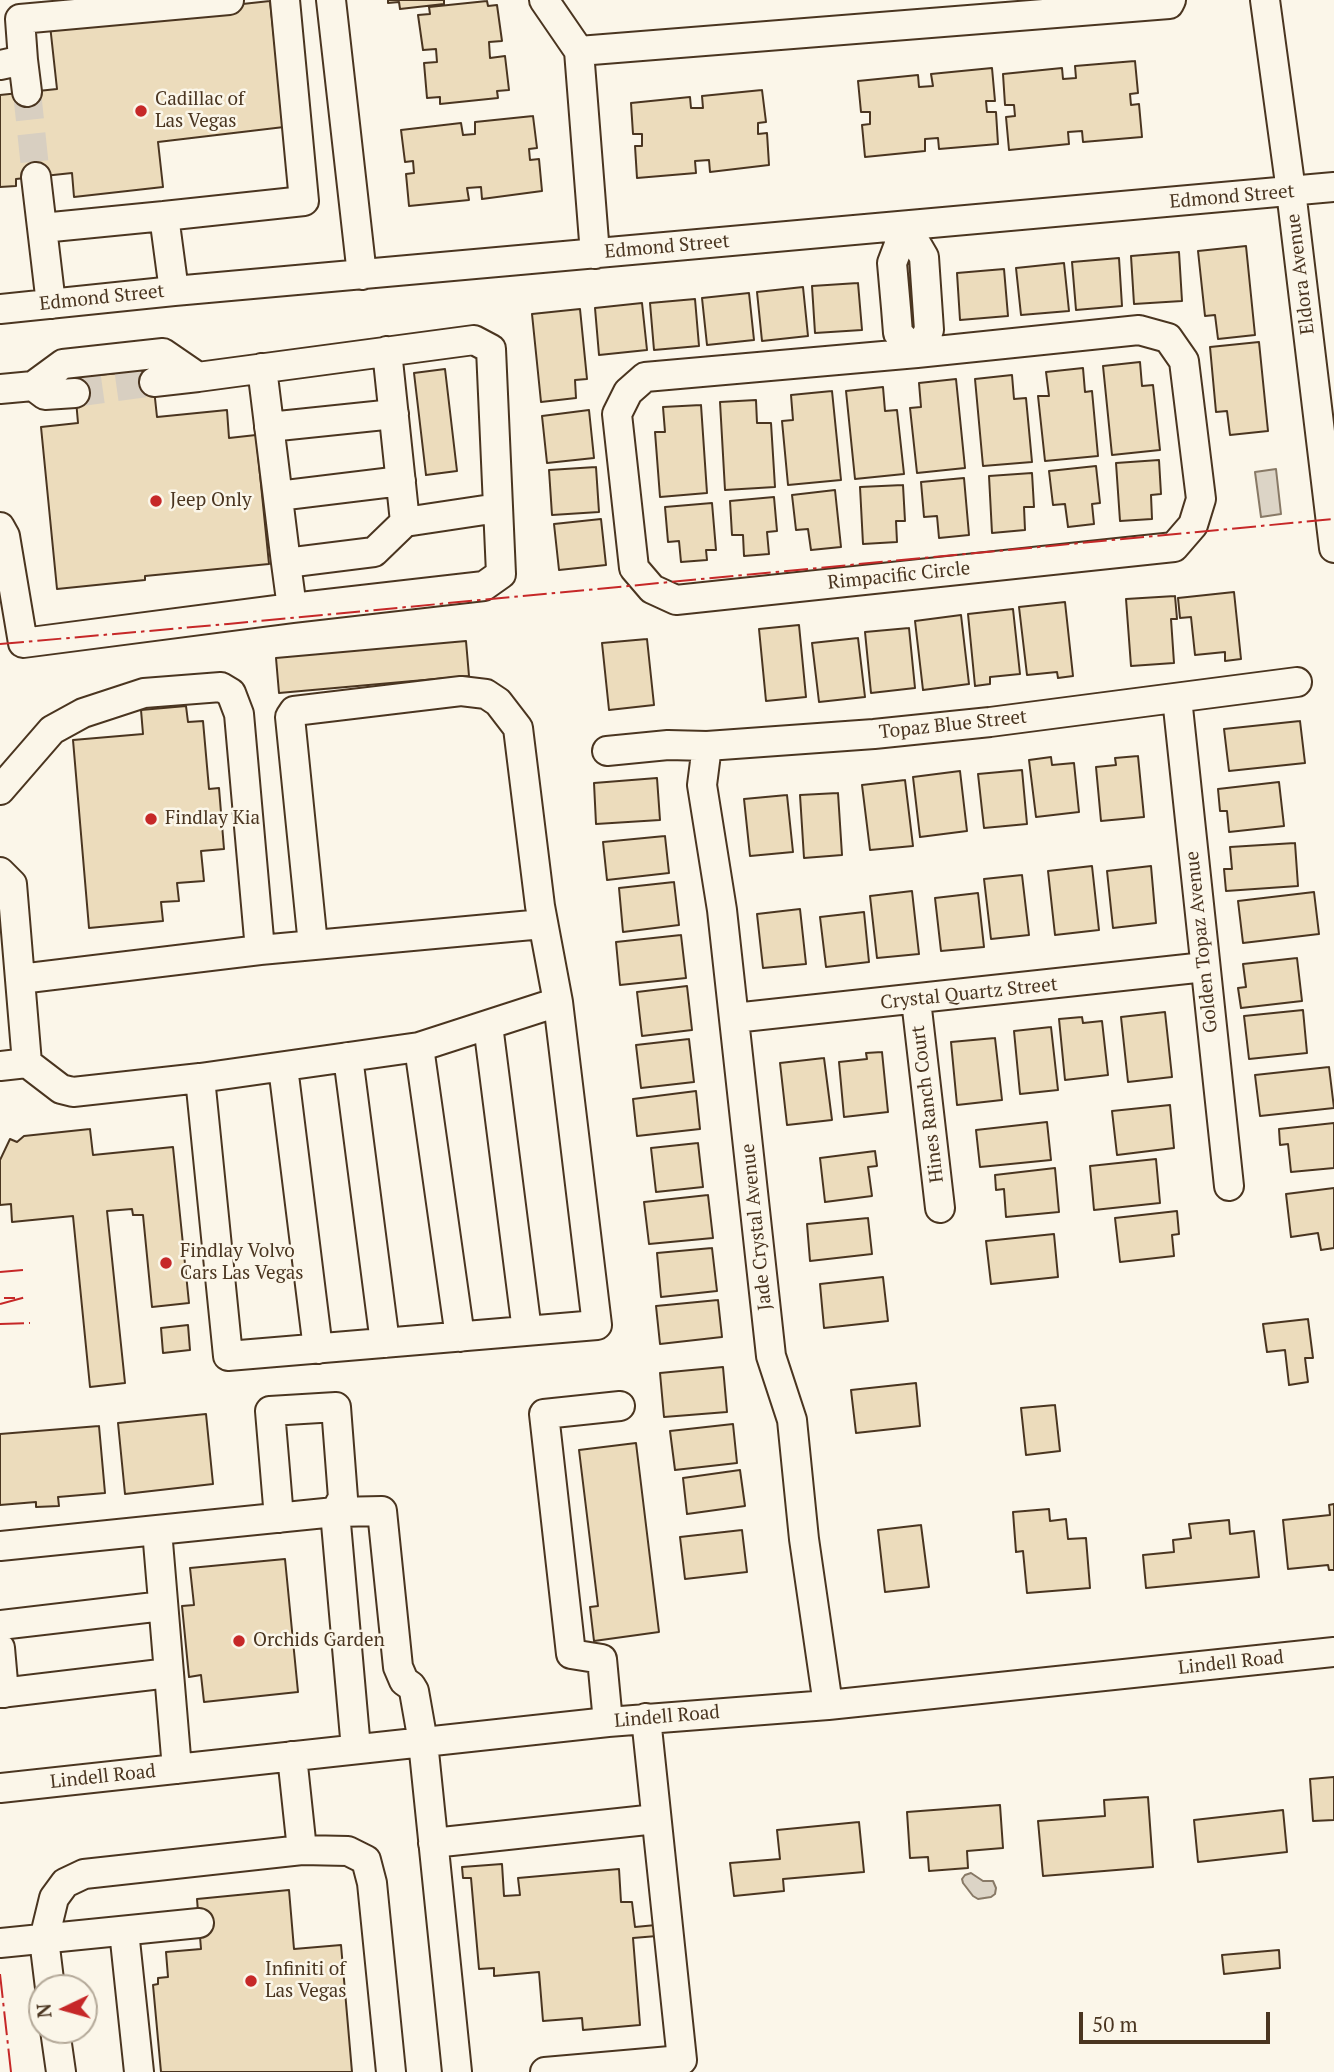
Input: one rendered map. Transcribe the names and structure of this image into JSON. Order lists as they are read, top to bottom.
{
  "streets": {
    "street": [
      "Edmond Street",
      "Eldora Avenue",
      "Rimpacific Circle",
      "Topaz Blue Street",
      "Golden Topaz Avenue",
      "Crystal Quartz Street",
      "Hines Ranch Court",
      "Jade Crystal Avenue",
      "Lindell Road"
    ]
  },
  "crossings": [
    ["Edmond Street", "Eldora Avenue"],
    ["Topaz Blue Street", "Golden Topaz Avenue"],
    ["Topaz Blue Street", "Jade Crystal Avenue"],
    ["Golden Topaz Avenue", "Crystal Quartz Street"],
    ["Crystal Quartz Street", "Hines Ranch Court"],
    ["Crystal Quartz Street", "Jade Crystal Avenue"],
    ["Jade Crystal Avenue", "Lindell Road"]
  ],
  "places": [
    "Cadillac of Las Vegas",
    "Jeep Only",
    "Findlay Kia",
    "Findlay Volvo Cars Las Vegas",
    "Orchids Garden",
    "Infiniti of Las Vegas"
  ],
  "scale_bar": "50 m",
  "north": "left"
}
